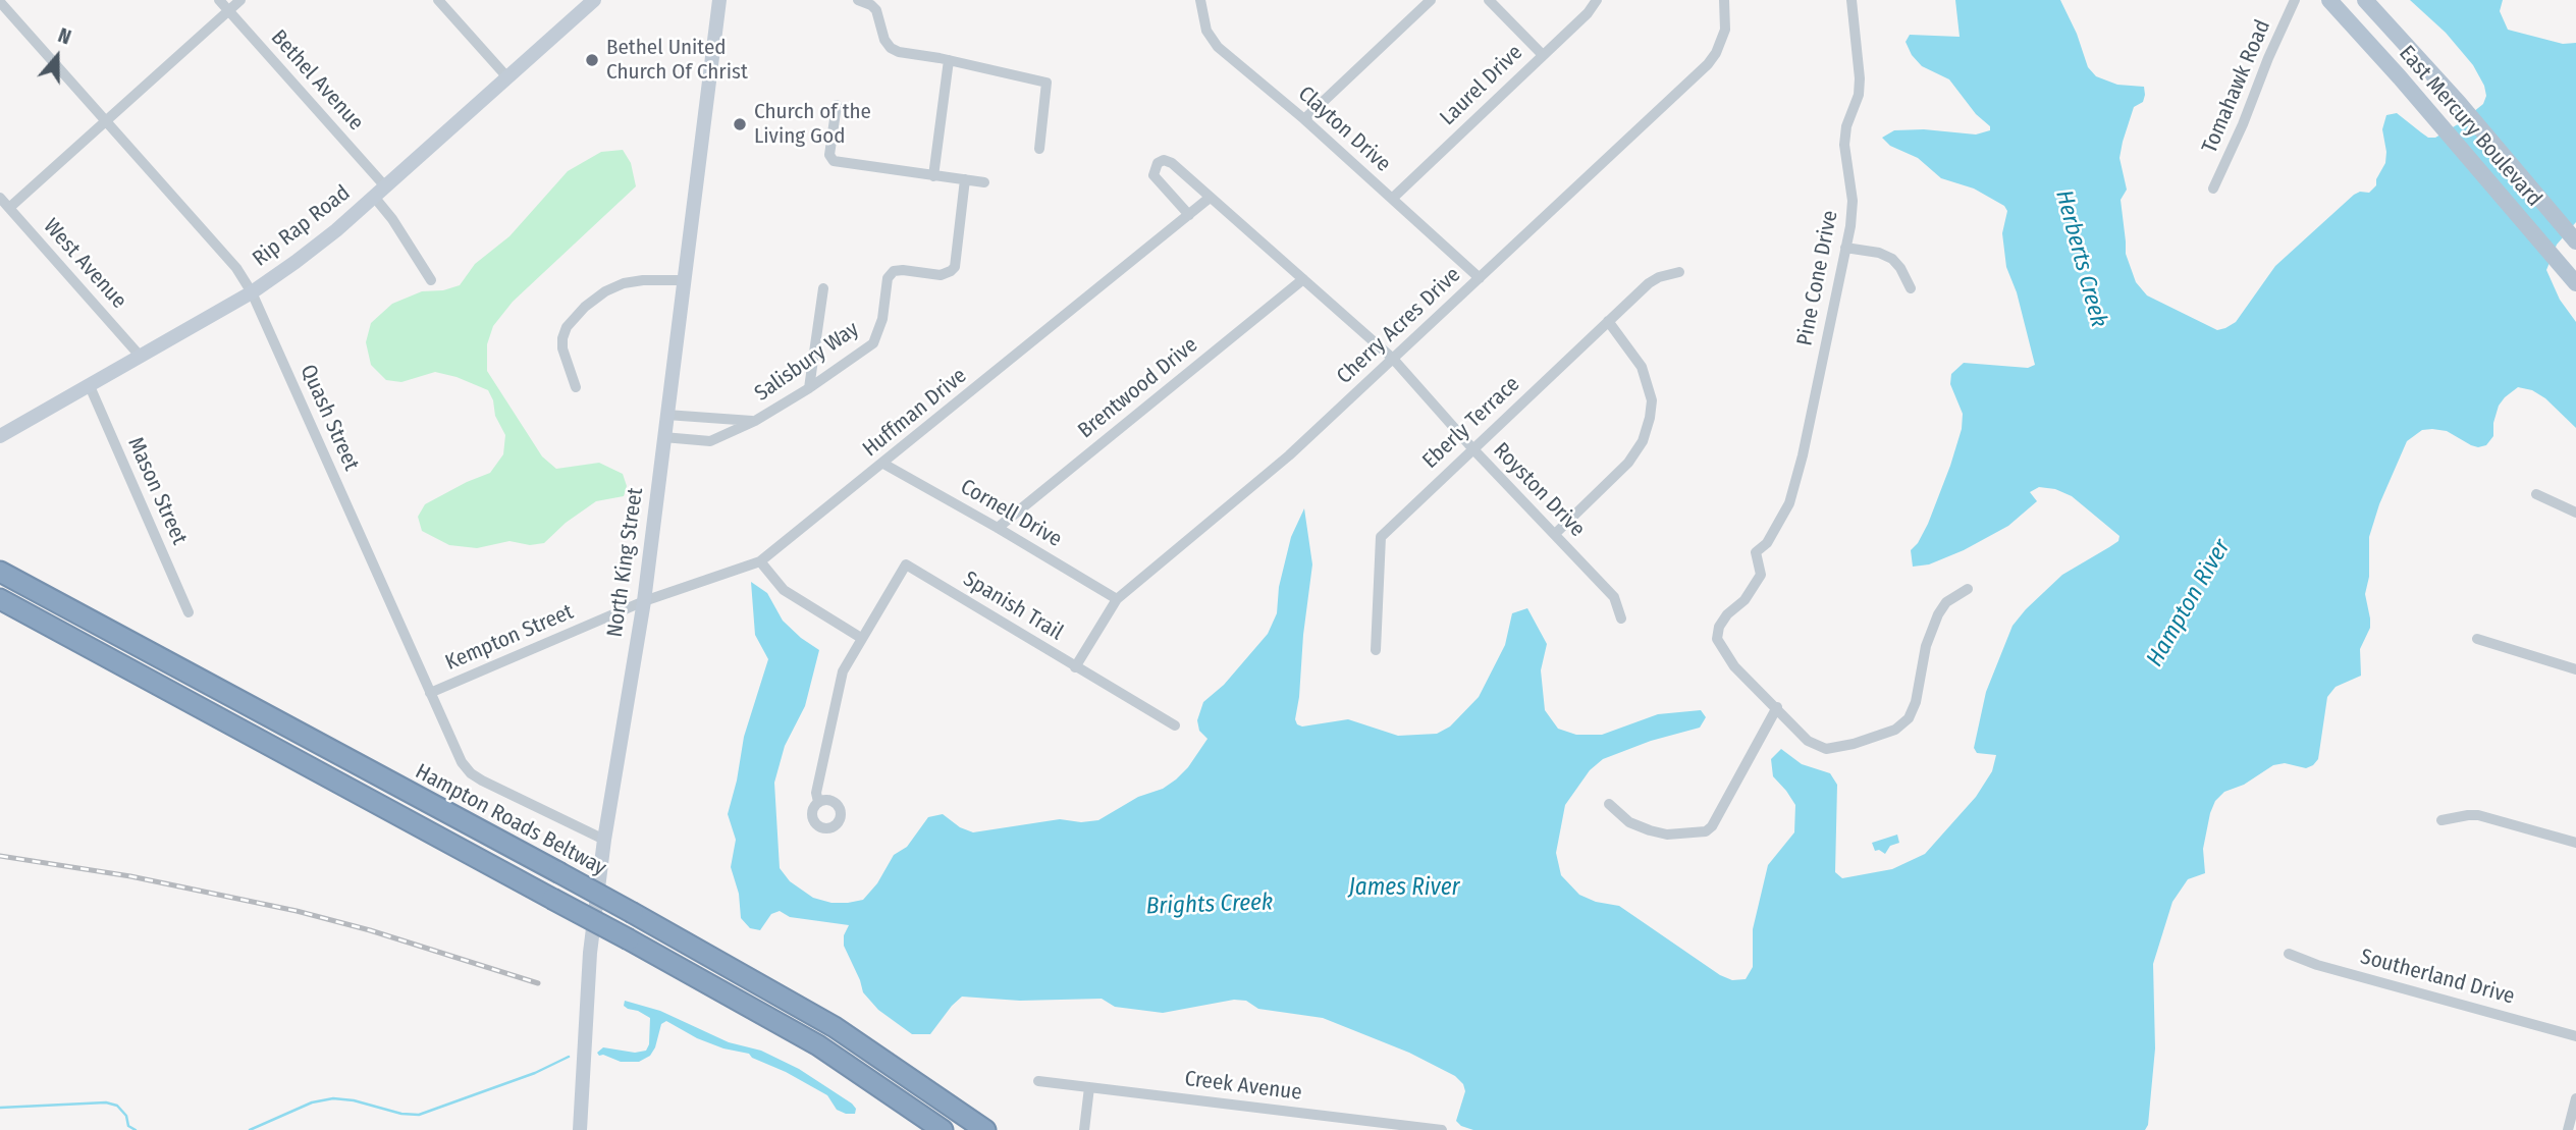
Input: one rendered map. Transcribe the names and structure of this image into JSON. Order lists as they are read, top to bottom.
{
  "streets": {
    "highway": ["Hampton Roads Beltway"],
    "main road": ["East Mercury Boulevard", "Rip Rap Road", "North King Street"],
    "street": [
      "Bethel Avenue",
      "Laurel Drive",
      "Tomahawk Road",
      "Clayton Drive",
      "West Avenue",
      "Pine Cone Drive",
      "Cherry Acres Drive",
      "Salisbury Way",
      "Brentwood Drive",
      "Huffman Drive",
      "Quash Street",
      "Eberly Terrace",
      "Royston Drive",
      "Mason Street",
      "Cornell Drive",
      "Spanish Trail",
      "Kempton Street",
      "Southerland Drive",
      "Creek Avenue"
    ]
  },
  "crossings": [
    ["Bethel Avenue", "Rip Rap Road"],
    ["Laurel Drive", "Clayton Drive"],
    ["Clayton Drive", "Cherry Acres Drive"],
    ["Rip Rap Road", "West Avenue"],
    ["Rip Rap Road", "Quash Street"],
    ["Rip Rap Road", "Mason Street"],
    ["Cherry Acres Drive", "Royston Drive"],
    ["Cherry Acres Drive", "Cornell Drive"],
    ["Cherry Acres Drive", "Spanish Trail"],
    ["Salisbury Way", "North King Street"],
    ["Brentwood Drive", "Cornell Drive"],
    ["Huffman Drive", "Cornell Drive"],
    ["Huffman Drive", "North King Street"],
    ["Huffman Drive", "Kempton Street"],
    ["Quash Street", "North King Street"],
    ["Quash Street", "Kempton Street"],
    ["Eberly Terrace", "Royston Drive"],
    ["North King Street", "Kempton Street"]
  ],
  "water": [
    "Herberts Creek",
    "Hampton River",
    "James River",
    "Brights Creek"
  ],
  "places": ["Bethel United Church Of Christ", "Church of the Living God"],
  "north": "top"
}
